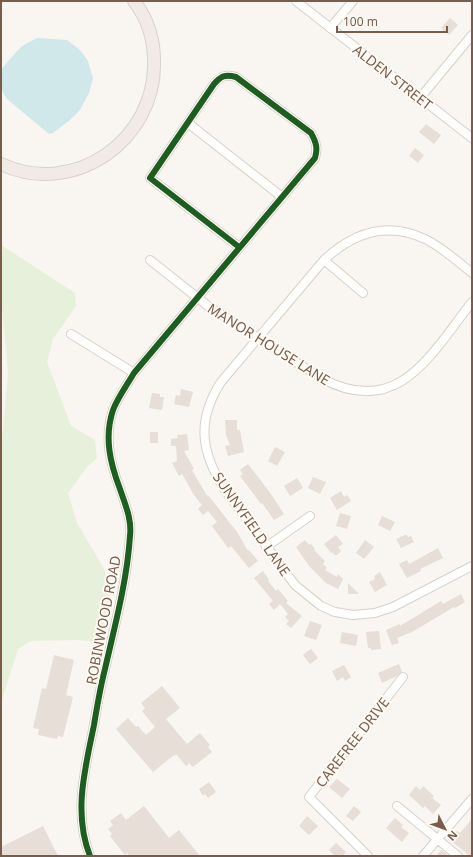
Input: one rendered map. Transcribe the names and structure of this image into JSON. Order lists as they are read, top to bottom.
{
  "streets": {
    "street": [
      "ALDEN STREET",
      "MANOR HOUSE LANE",
      "SUNNYFIELD LANE",
      "ROBINWOOD ROAD",
      "CAREFREE DRIVE"
    ]
  },
  "crossings": [
    ["MANOR HOUSE LANE", "SUNNYFIELD LANE"],
    ["MANOR HOUSE LANE", "ROBINWOOD ROAD"]
  ],
  "scale_bar": "100 m",
  "north": "bottom right"
}
